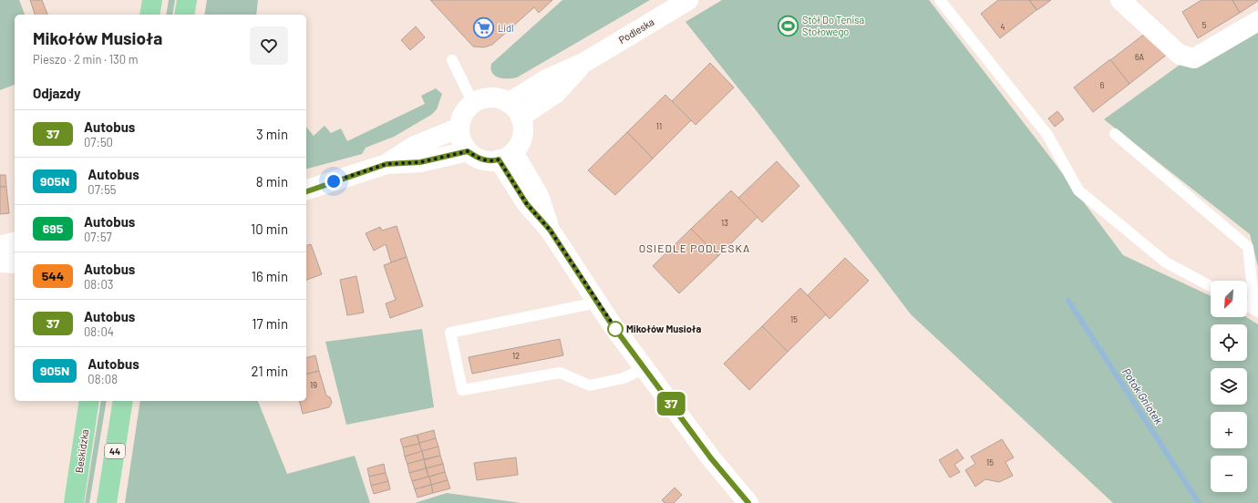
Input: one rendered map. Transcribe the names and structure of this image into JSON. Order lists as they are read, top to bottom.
{
  "streets": {
    "main road": ["Beskidzka", "44"],
    "street": ["Podleska"]
  },
  "districts": ["OSIEDLE PODLESKA"],
  "water": ["Potok Gniotek"],
  "places": {
    "sports": ["Stół Do Tenisa Stołowego"],
    "supermarket": ["Lidl"],
    "other": ["Mikołów Musioła"]
  },
  "lines": ["bus line 37"],
  "house_numbers": [
    "5",
    "4",
    "6A",
    "6",
    "11",
    "13",
    "15",
    "12",
    "19",
    "15"
  ],
  "north": "bottom left",
  "page": {
    "on_map": "37",
    "heading": [
      ["Mikołów Musioła", "Pieszo · 2 min · 130 m"],
      "Odjazdy"
    ],
    "list": [
      {
        "mark": "37",
        "name": "Autobus",
        "note": "07:50",
        "value": "3 min"
      },
      {
        "mark": "905N",
        "name": "Autobus",
        "note": "07:55",
        "value": "8 min"
      },
      {
        "mark": "695",
        "name": "Autobus",
        "note": "07:57",
        "value": "10 min"
      },
      {
        "mark": "544",
        "name": "Autobus",
        "note": "08:03",
        "value": "16 min"
      },
      {
        "mark": "37",
        "name": "Autobus",
        "note": "08:04",
        "value": "17 min"
      },
      {
        "mark": "905N",
        "name": "Autobus",
        "note": "08:08",
        "value": "21 min"
      }
    ],
    "map_buttons": ["+", "−"]
  }
}
